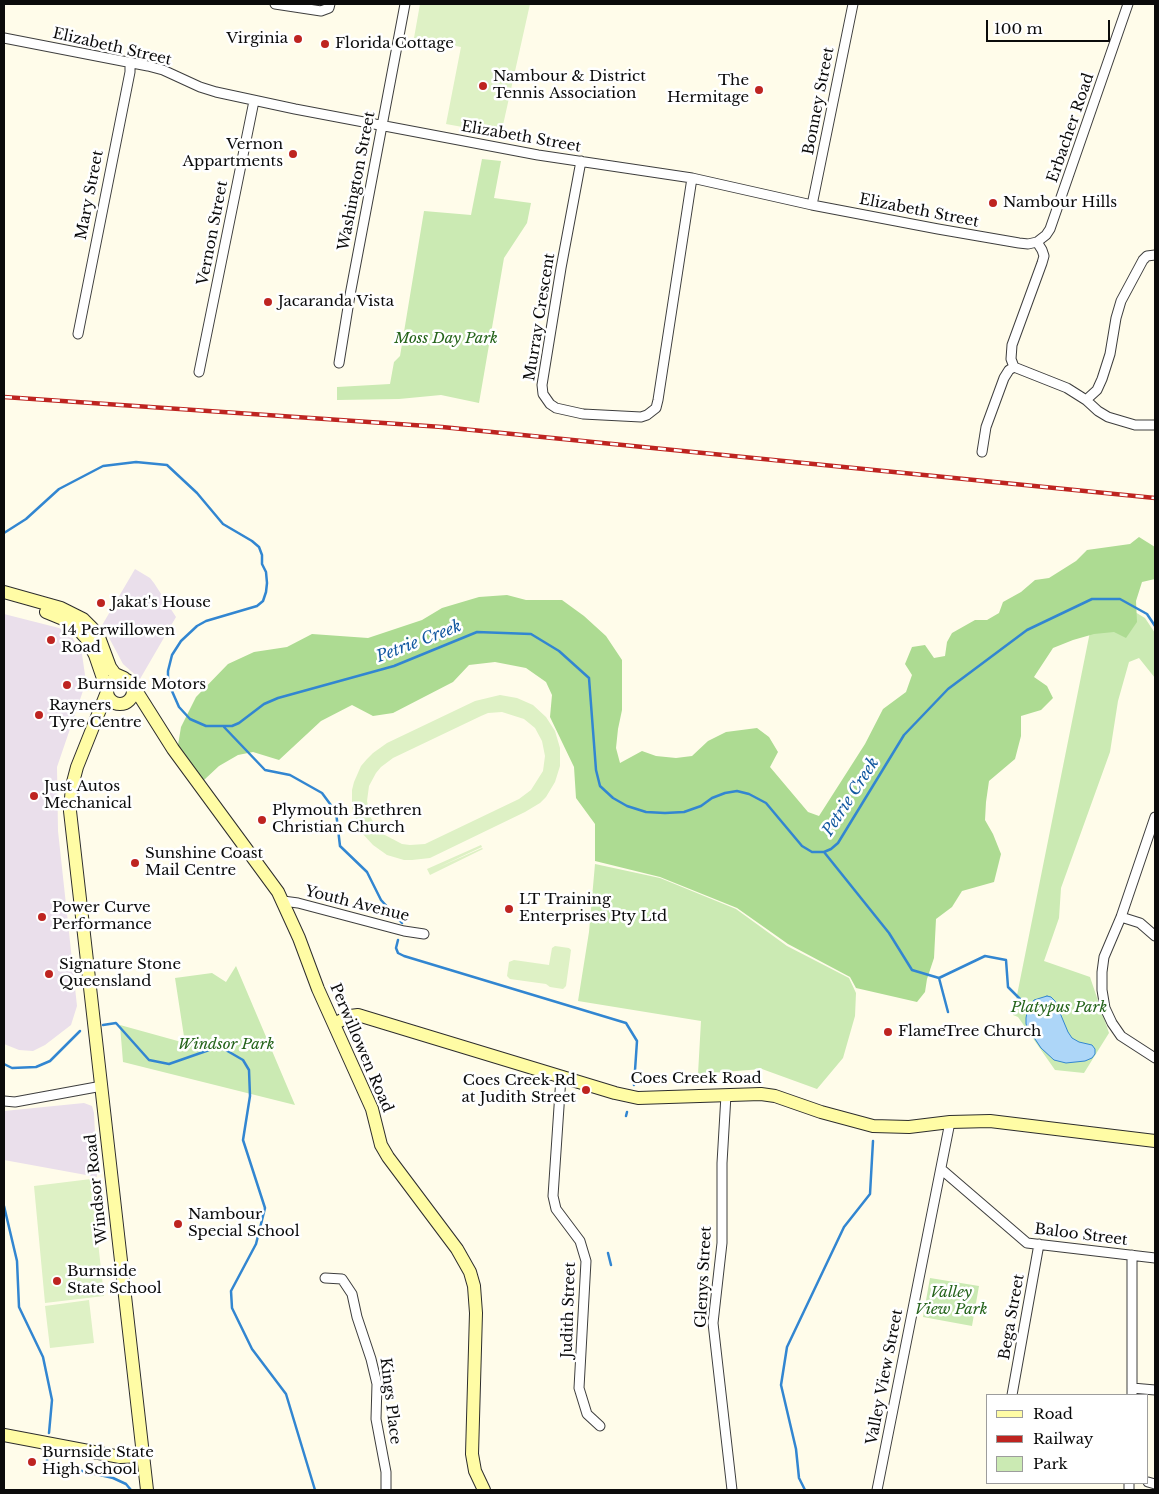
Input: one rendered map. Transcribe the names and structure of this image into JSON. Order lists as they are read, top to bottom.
{
  "streets": {
    "street": [
      "Elizabeth Street",
      "Bonney Street",
      "Erbacher Road",
      "Washington Street",
      "Mary Street",
      "Vernon Street",
      "Murray Crescent",
      "Youth Avenue",
      "Perwillowen Road",
      "Coes Creek Road",
      "Windsor Road",
      "Baloo Street",
      "Glenys Street",
      "Judith Street",
      "Bega Street",
      "Valley View Street",
      "Kings Place"
    ]
  },
  "crossings": [
    ["Elizabeth Street", "Bonney Street"],
    ["Elizabeth Street", "Erbacher Road"],
    ["Elizabeth Street", "Washington Street"],
    ["Elizabeth Street", "Mary Street"],
    ["Elizabeth Street", "Vernon Street"],
    ["Elizabeth Street", "Murray Crescent"],
    ["Youth Avenue", "Perwillowen Road"],
    ["Perwillowen Road", "Coes Creek Road"],
    ["Coes Creek Road", "Glenys Street"],
    ["Coes Creek Road", "Judith Street"],
    ["Coes Creek Road", "Valley View Street"],
    ["Baloo Street", "Bega Street"],
    ["Baloo Street", "Valley View Street"]
  ],
  "water": ["Petrie Creek"],
  "parks": [
    "Moss Day Park",
    "Platypus Park",
    "Windsor Park",
    "Valley View Park"
  ],
  "places": [
    "Virginia",
    "Florida Cottage",
    "Nambour & District Tennis Association",
    "The Hermitage",
    "Vernon Appartments",
    "Nambour Hills",
    "Jacaranda Vista",
    "Jakat's House",
    "14 Perwillowen Road",
    "Burnside Motors",
    "Rayners Tyre Centre",
    "Just Autos Mechanical",
    "Plymouth Brethren Christian Church",
    "Sunshine Coast Mail Centre",
    "LT Training Enterprises Pty Ltd",
    "Power Curve Performance",
    "Signature Stone Queensland",
    "FlameTree Church",
    "Coes Creek Rd at Judith Street",
    "Nambour Special School",
    "Burnside State School",
    "Burnside State High School"
  ],
  "legend": ["Road", "Railway", "Park"],
  "scale_bar": "100 m"
}
